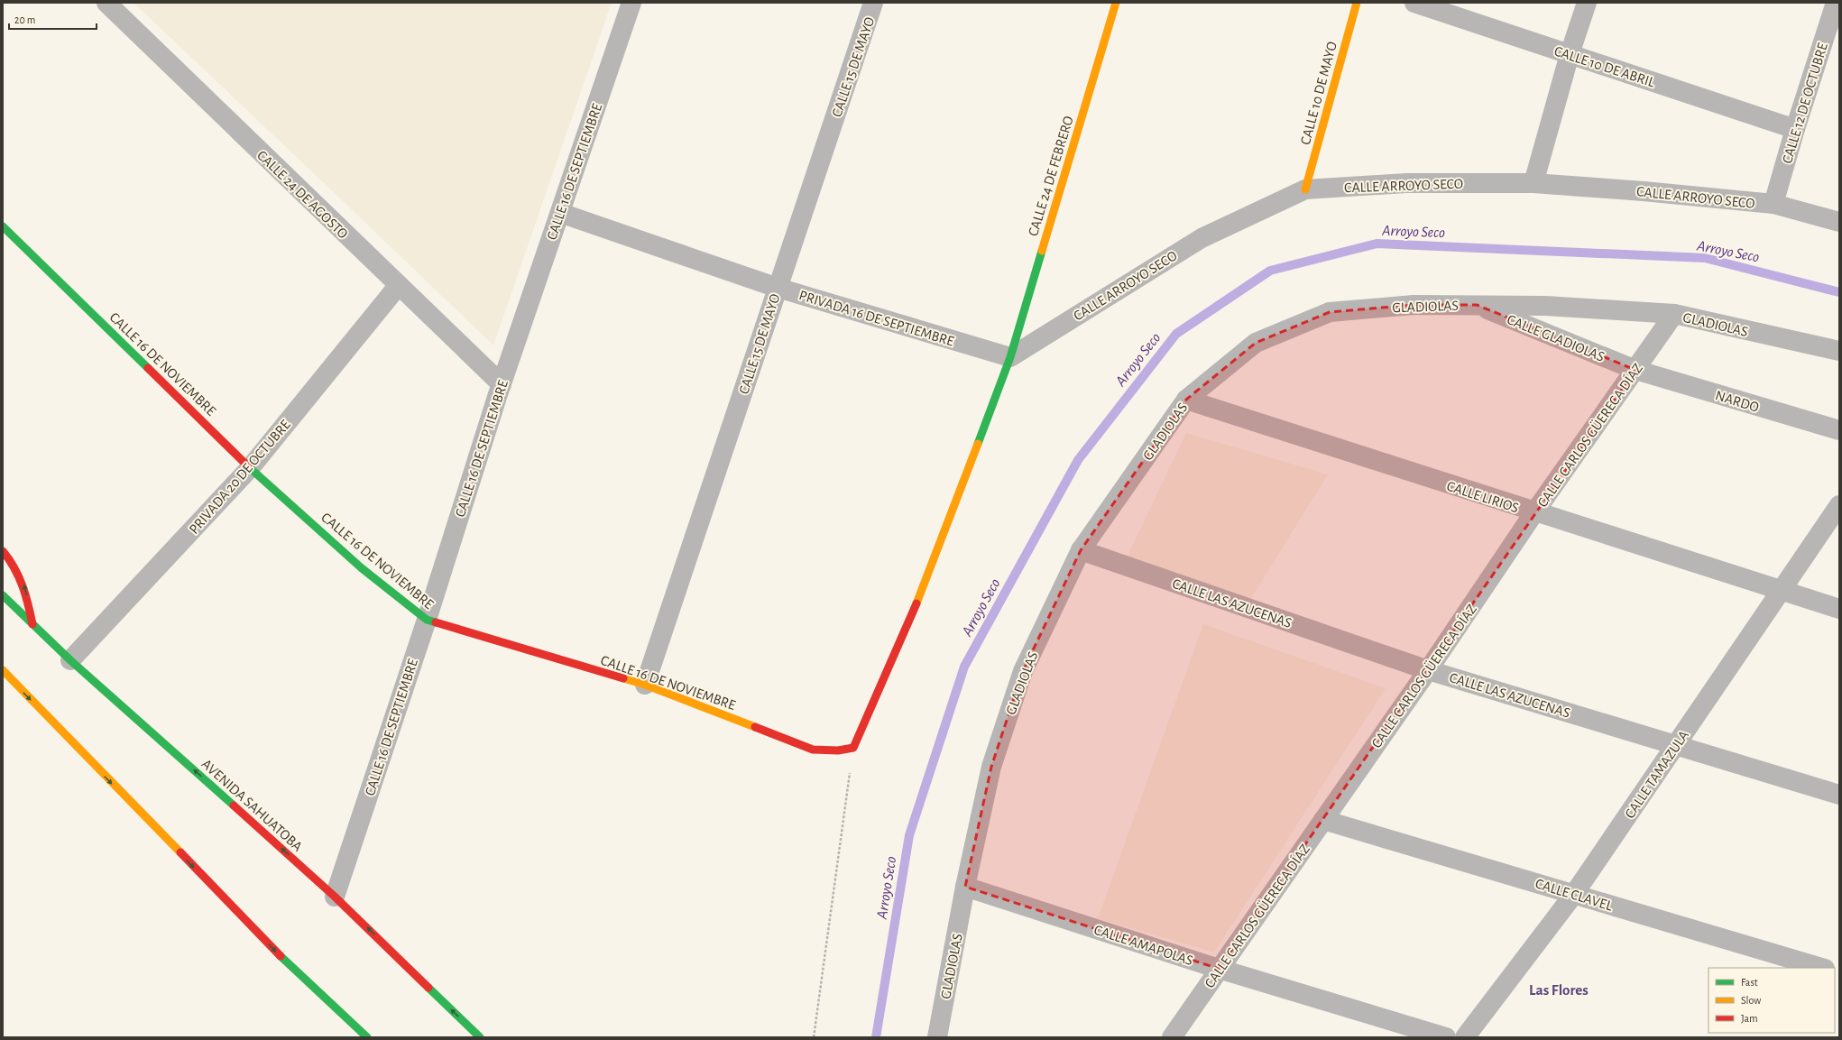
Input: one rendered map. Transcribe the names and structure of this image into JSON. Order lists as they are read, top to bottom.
{
  "streets": {
    "street": [
      "CALLE 10 DE ABRIL",
      "CALLE 15 DE MAYO",
      "CALLE 10 DE MAYO",
      "CALLE 12 DE OCTUBRE",
      "CALLE 16 DE SEPTIEMBRE",
      "CALLE 24 DE FEBRERO",
      "CALLE ARROYO SECO",
      "CALLE 24 DE AGOSTO",
      "GLADIOLAS",
      "PRIVADA 16 DE SEPTIEMBRE",
      "CALLE GLADIOLAS",
      "CALLE 16 DE NOVIEMBRE",
      "NARDO",
      "CALLE CARLOS GÜERECA DÍAZ",
      "PRIVADA 20 DE OCTUBRE",
      "CALLE LIRIOS",
      "CALLE LAS AZUCENAS",
      "CALLE TAMAZULA",
      "AVENIDA SAHUATOBA",
      "CALLE CLAVEL",
      "CALLE AMAPOLAS"
    ]
  },
  "crossings": [
    ["CALLE 10 DE ABRIL", "CALLE 12 DE OCTUBRE"],
    ["CALLE 15 DE MAYO", "PRIVADA 16 DE SEPTIEMBRE"],
    ["CALLE 15 DE MAYO", "CALLE 16 DE NOVIEMBRE"],
    ["CALLE 10 DE MAYO", "CALLE ARROYO SECO"],
    ["CALLE 12 DE OCTUBRE", "CALLE ARROYO SECO"],
    ["CALLE 16 DE SEPTIEMBRE", "CALLE 24 DE AGOSTO"],
    ["CALLE 16 DE SEPTIEMBRE", "PRIVADA 16 DE SEPTIEMBRE"],
    ["CALLE 16 DE SEPTIEMBRE", "CALLE 16 DE NOVIEMBRE"],
    ["CALLE 16 DE SEPTIEMBRE", "AVENIDA SAHUATOBA"],
    ["CALLE 24 DE FEBRERO", "CALLE ARROYO SECO"],
    ["CALLE 24 DE FEBRERO", "PRIVADA 16 DE SEPTIEMBRE"],
    ["CALLE ARROYO SECO", "PRIVADA 16 DE SEPTIEMBRE"],
    ["CALLE 24 DE AGOSTO", "PRIVADA 20 DE OCTUBRE"],
    ["GLADIOLAS", "CALLE GLADIOLAS"],
    ["GLADIOLAS", "CALLE CARLOS GÜERECA DÍAZ"],
    ["GLADIOLAS", "CALLE LIRIOS"],
    ["GLADIOLAS", "CALLE LAS AZUCENAS"],
    ["GLADIOLAS", "CALLE AMAPOLAS"],
    ["CALLE GLADIOLAS", "NARDO"],
    ["CALLE GLADIOLAS", "CALLE CARLOS GÜERECA DÍAZ"],
    ["CALLE 16 DE NOVIEMBRE", "PRIVADA 20 DE OCTUBRE"],
    ["NARDO", "CALLE CARLOS GÜERECA DÍAZ"],
    ["CALLE CARLOS GÜERECA DÍAZ", "CALLE LIRIOS"],
    ["CALLE CARLOS GÜERECA DÍAZ", "CALLE LAS AZUCENAS"],
    ["CALLE CARLOS GÜERECA DÍAZ", "CALLE CLAVEL"],
    ["CALLE CARLOS GÜERECA DÍAZ", "CALLE AMAPOLAS"],
    ["PRIVADA 20 DE OCTUBRE", "AVENIDA SAHUATOBA"],
    ["CALLE LIRIOS", "CALLE TAMAZULA"],
    ["CALLE LAS AZUCENAS", "CALLE TAMAZULA"],
    ["CALLE TAMAZULA", "CALLE CLAVEL"]
  ],
  "districts": ["Las Flores"],
  "water": ["Arroyo Seco"],
  "legend": ["Fast", "Slow", "Jam"],
  "scale_bar": "20 m"
}
